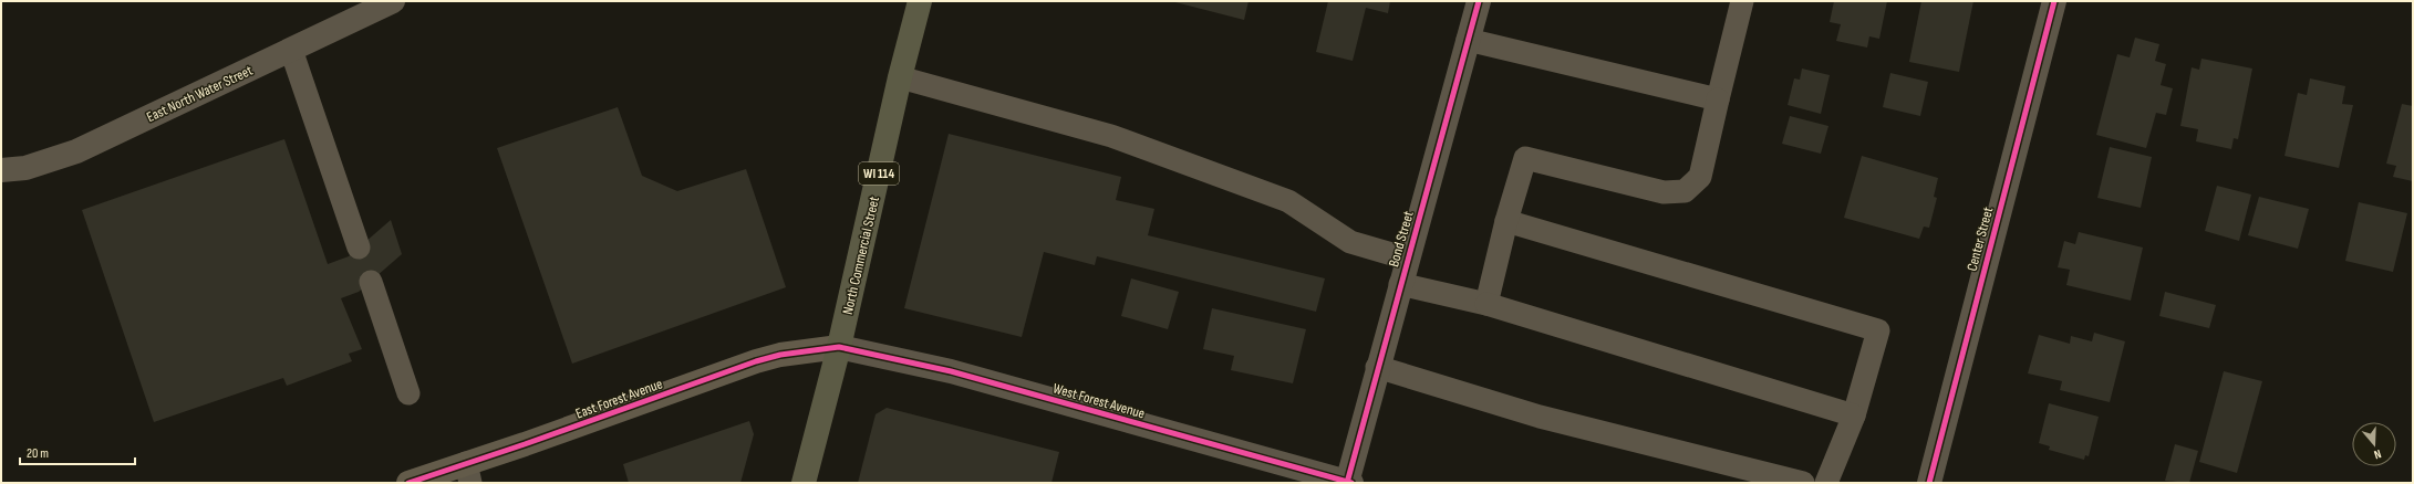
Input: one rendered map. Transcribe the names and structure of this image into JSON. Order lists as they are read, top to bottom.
{
  "streets": {
    "main road": ["WI 114", "North Commercial Street"],
    "street": [
      "East North Water Street",
      "Bond Street",
      "Center Street",
      "East Forest Avenue",
      "West Forest Avenue"
    ]
  },
  "crossings": [
    ["Bond Street", "West Forest Avenue"],
    ["North Commercial Street", "East Forest Avenue"],
    ["North Commercial Street", "West Forest Avenue"],
    ["East Forest Avenue", "West Forest Avenue"]
  ],
  "scale_bar": "20 m",
  "north": "bottom"
}
